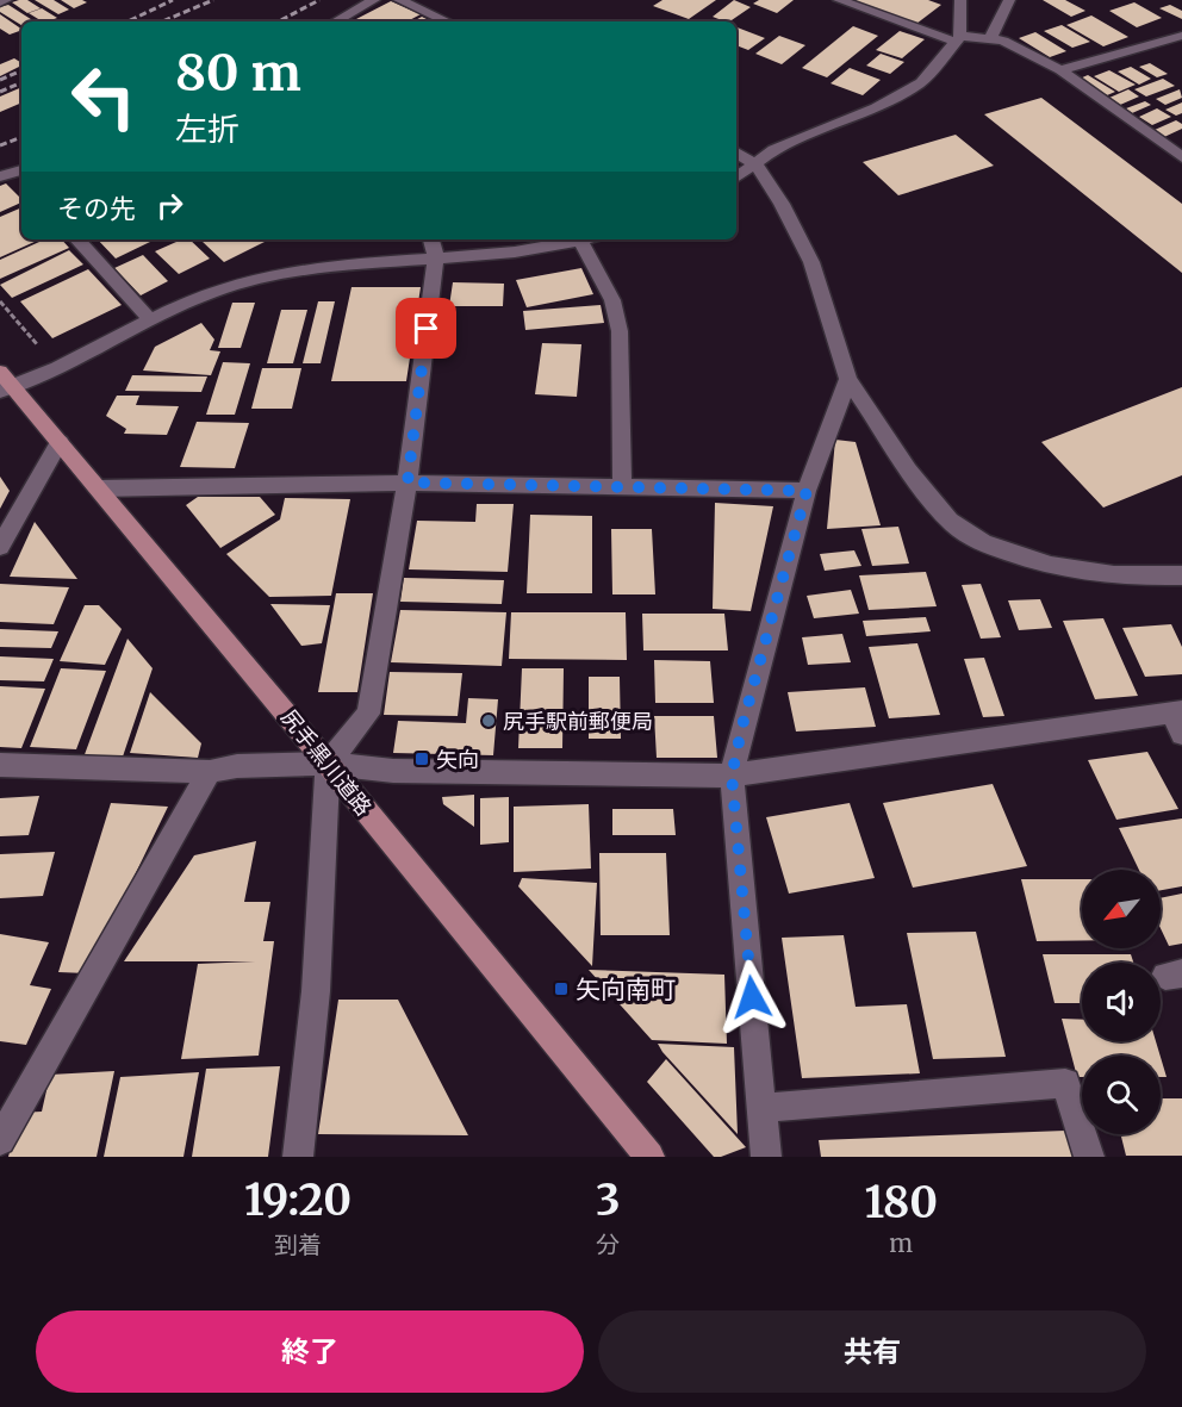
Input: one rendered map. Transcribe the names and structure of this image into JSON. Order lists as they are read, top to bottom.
{
  "streets": {
    "main road": ["尻手黒川道路"]
  },
  "places": {
    "other": ["尻手駅前郵便局"],
    "transit": ["矢向", "矢向南町"]
  },
  "north": "bottom left",
  "page": {
    "turn": ["80 m", "左折"],
    "then": "その先",
    "eta": [
      "19:20",
      "到着",
      "3",
      "分",
      "180",
      "m"
    ],
    "buttons": ["終了", "共有"]
  }
}
